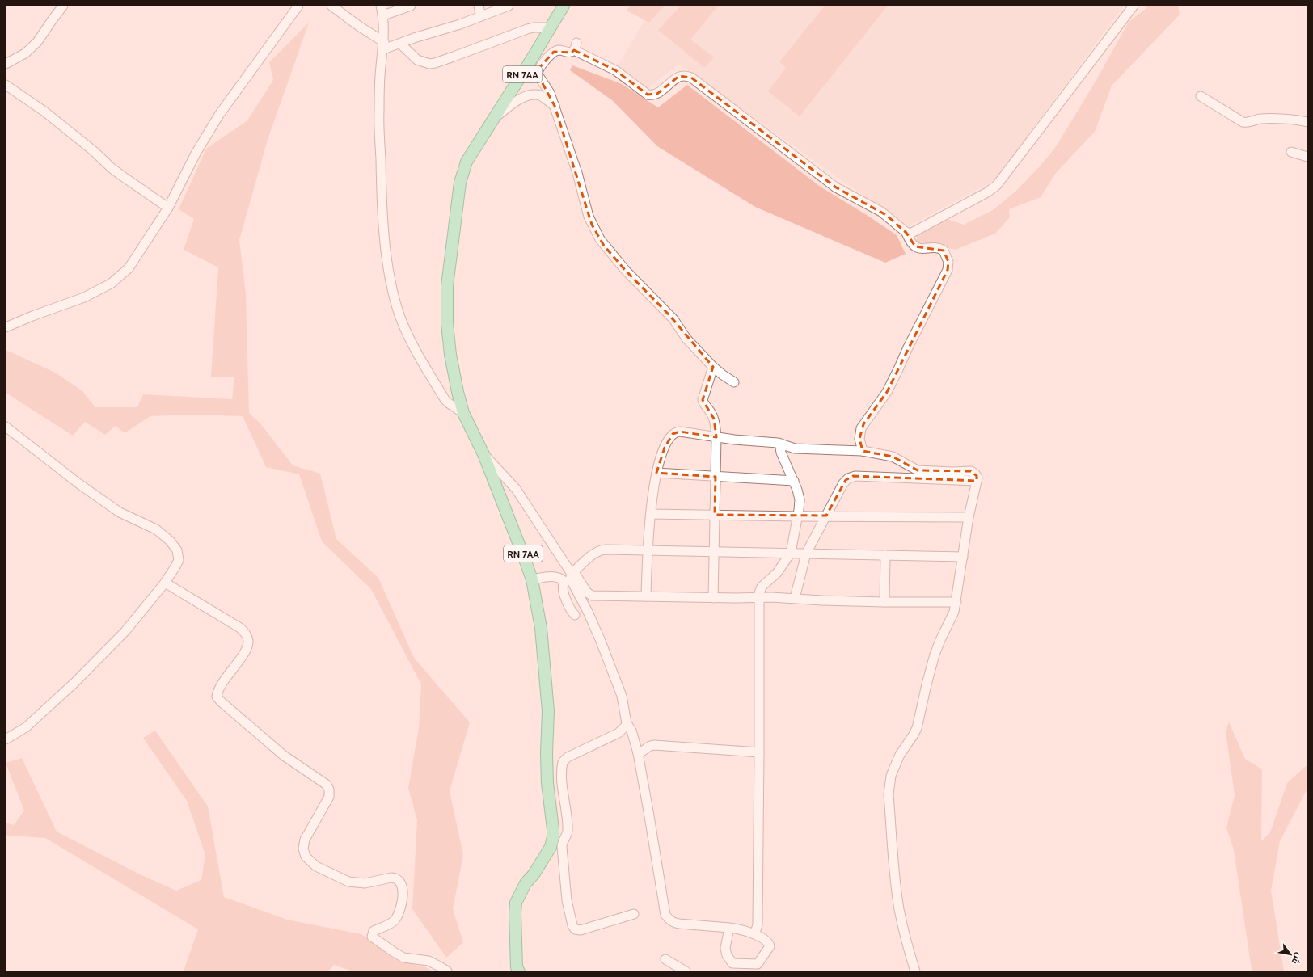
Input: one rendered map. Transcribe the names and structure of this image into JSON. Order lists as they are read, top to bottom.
{
  "streets": {
    "main road": ["RN 7AA"]
  },
  "north": "bottom right"
}
